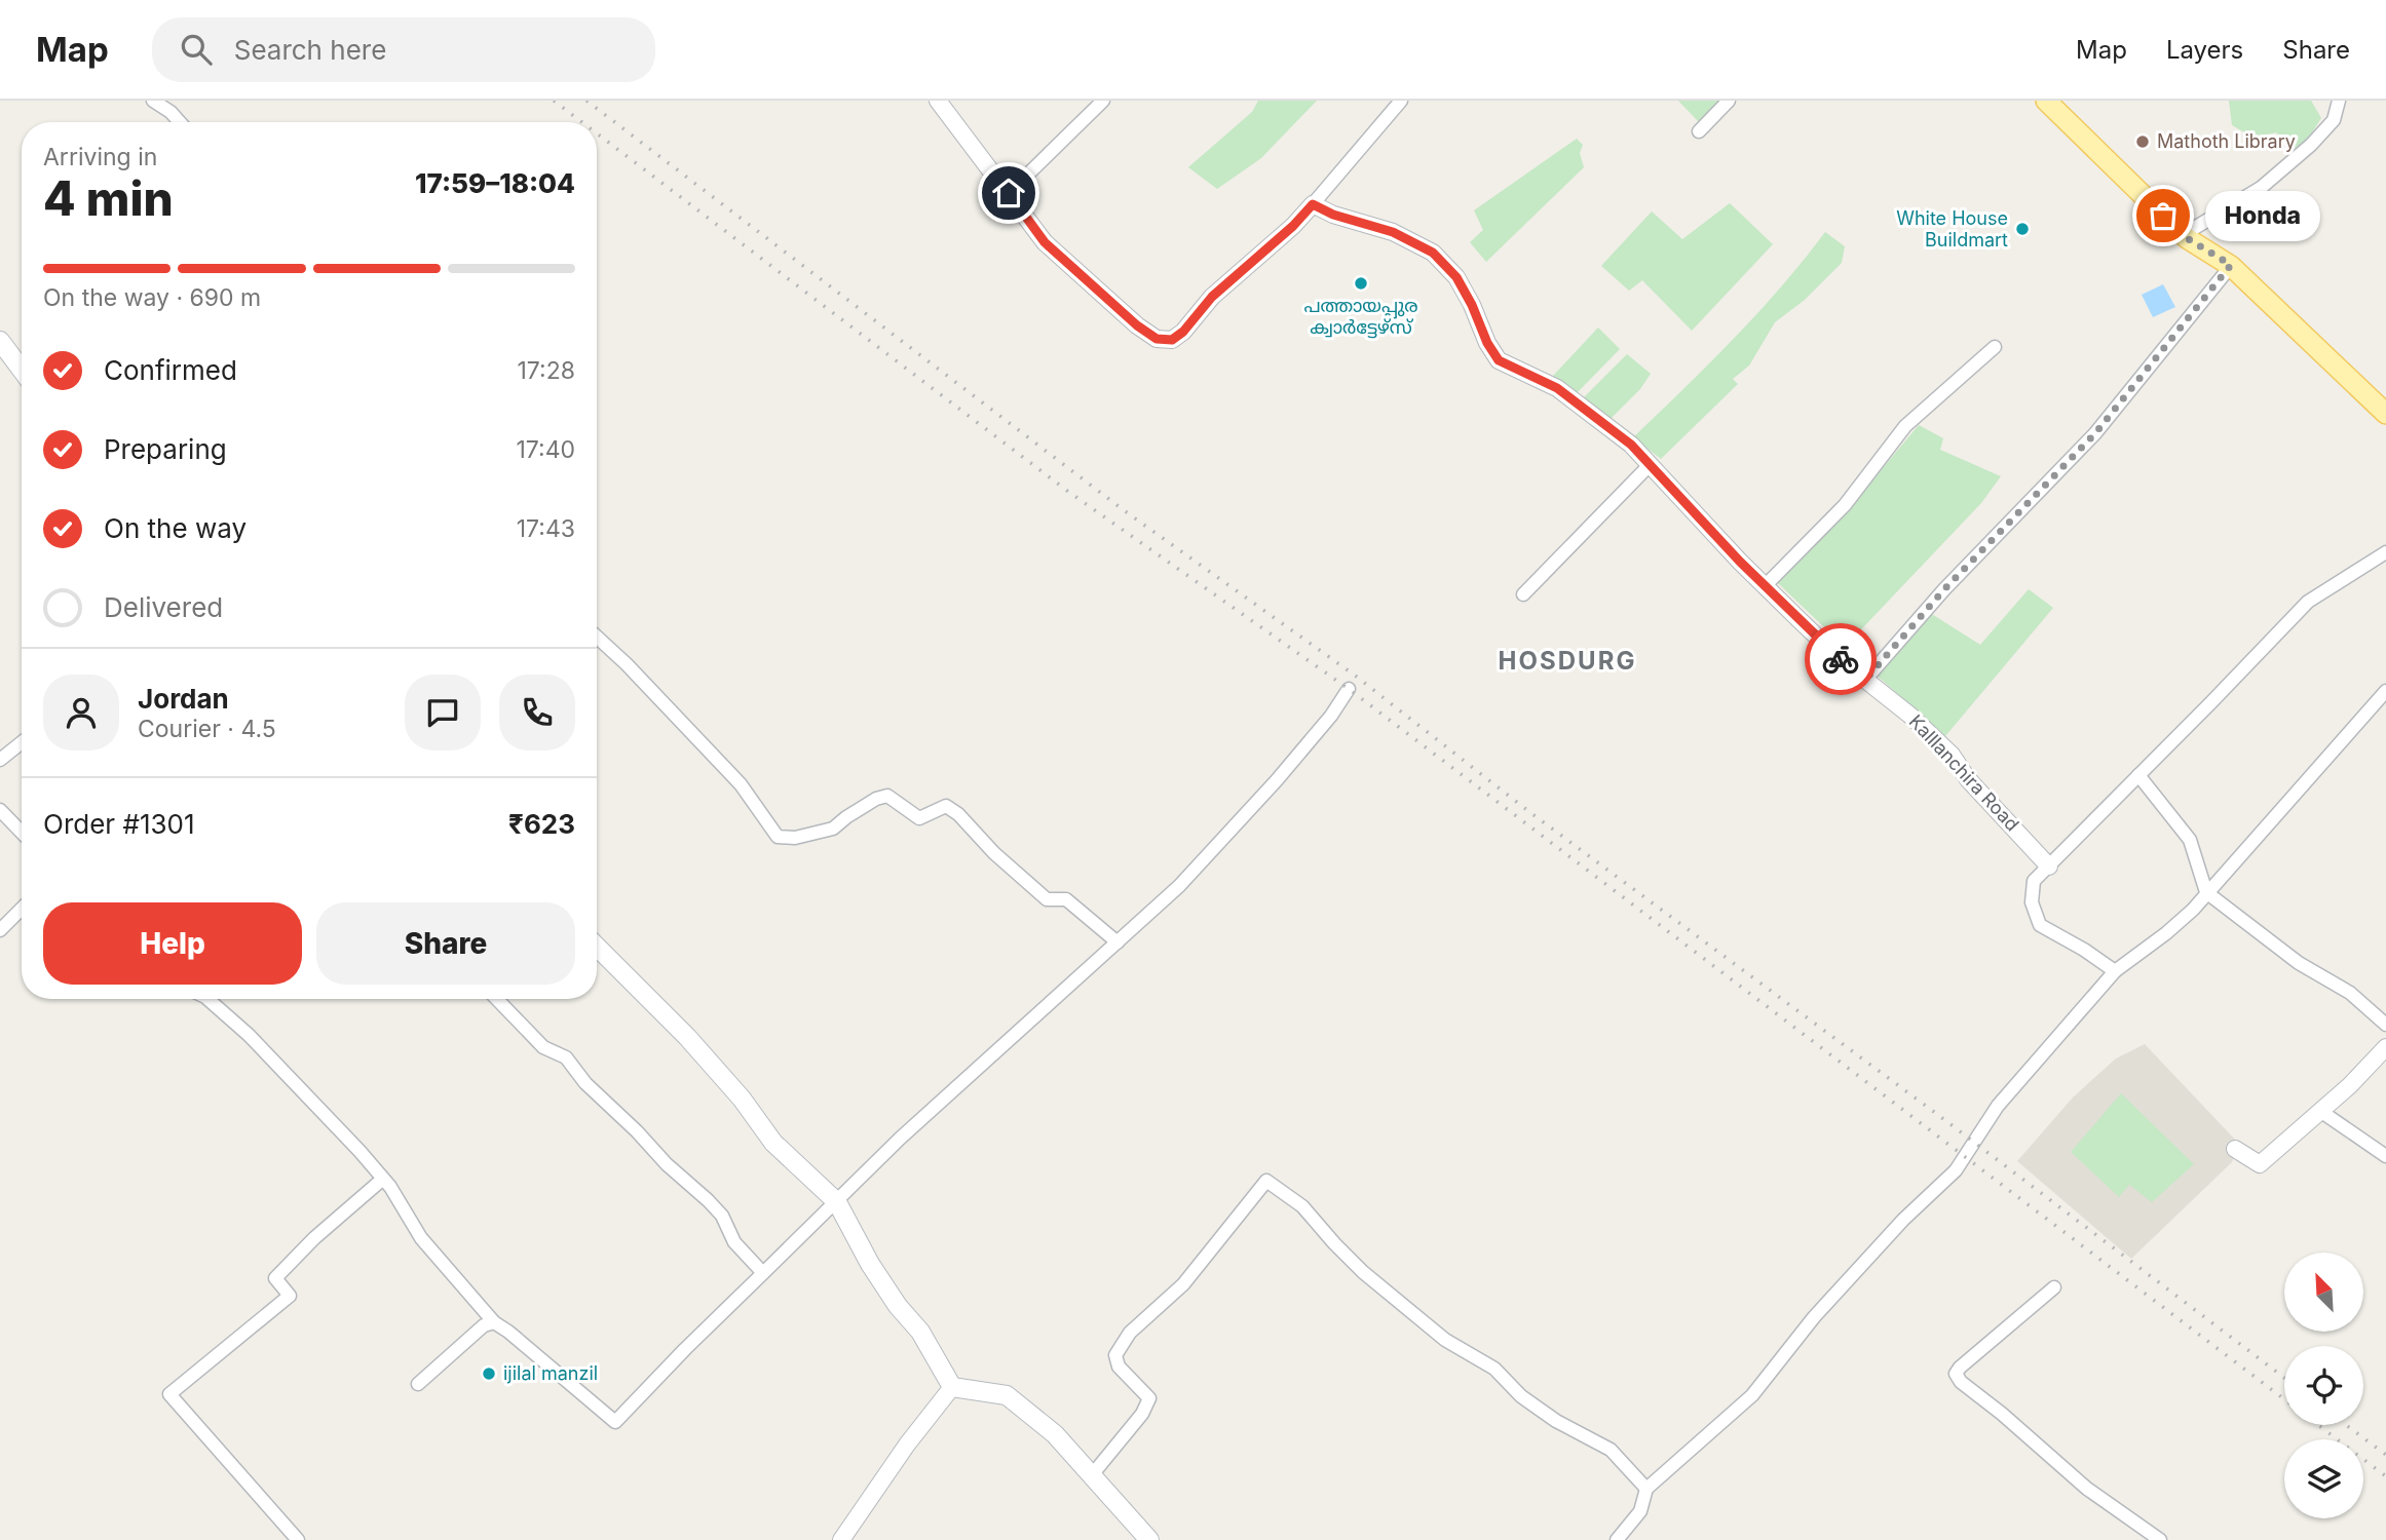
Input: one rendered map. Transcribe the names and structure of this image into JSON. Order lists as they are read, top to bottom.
{
  "streets": {
    "street": ["Kalllanchira Road"]
  },
  "districts": ["HOSDURG"],
  "places": [
    "Mathoth Library",
    "Honda",
    "White House Buildmart",
    "പത്തായപ്പുര ക്വാർട്ടേഴ്സ്",
    "ijilal manzil"
  ],
  "north": "top left",
  "page": {
    "header": "Map",
    "search": "Search here",
    "nav": ["Map", "Layers", "Share"],
    "heading": ["4 min", "Arriving in", "17:59–18:04"],
    "panel": [
      "Jordan",
      "Courier · 4.5",
      "Order #1301",
      "₹623"
    ],
    "bubble": "Honda",
    "bar": "On the way · 690 m",
    "list": [
      ["Confirmed", "17:28"],
      ["Preparing", "17:40"],
      ["On the way", "17:43"],
      "Delivered"
    ],
    "buttons": ["Help", "Share"]
  }
}
